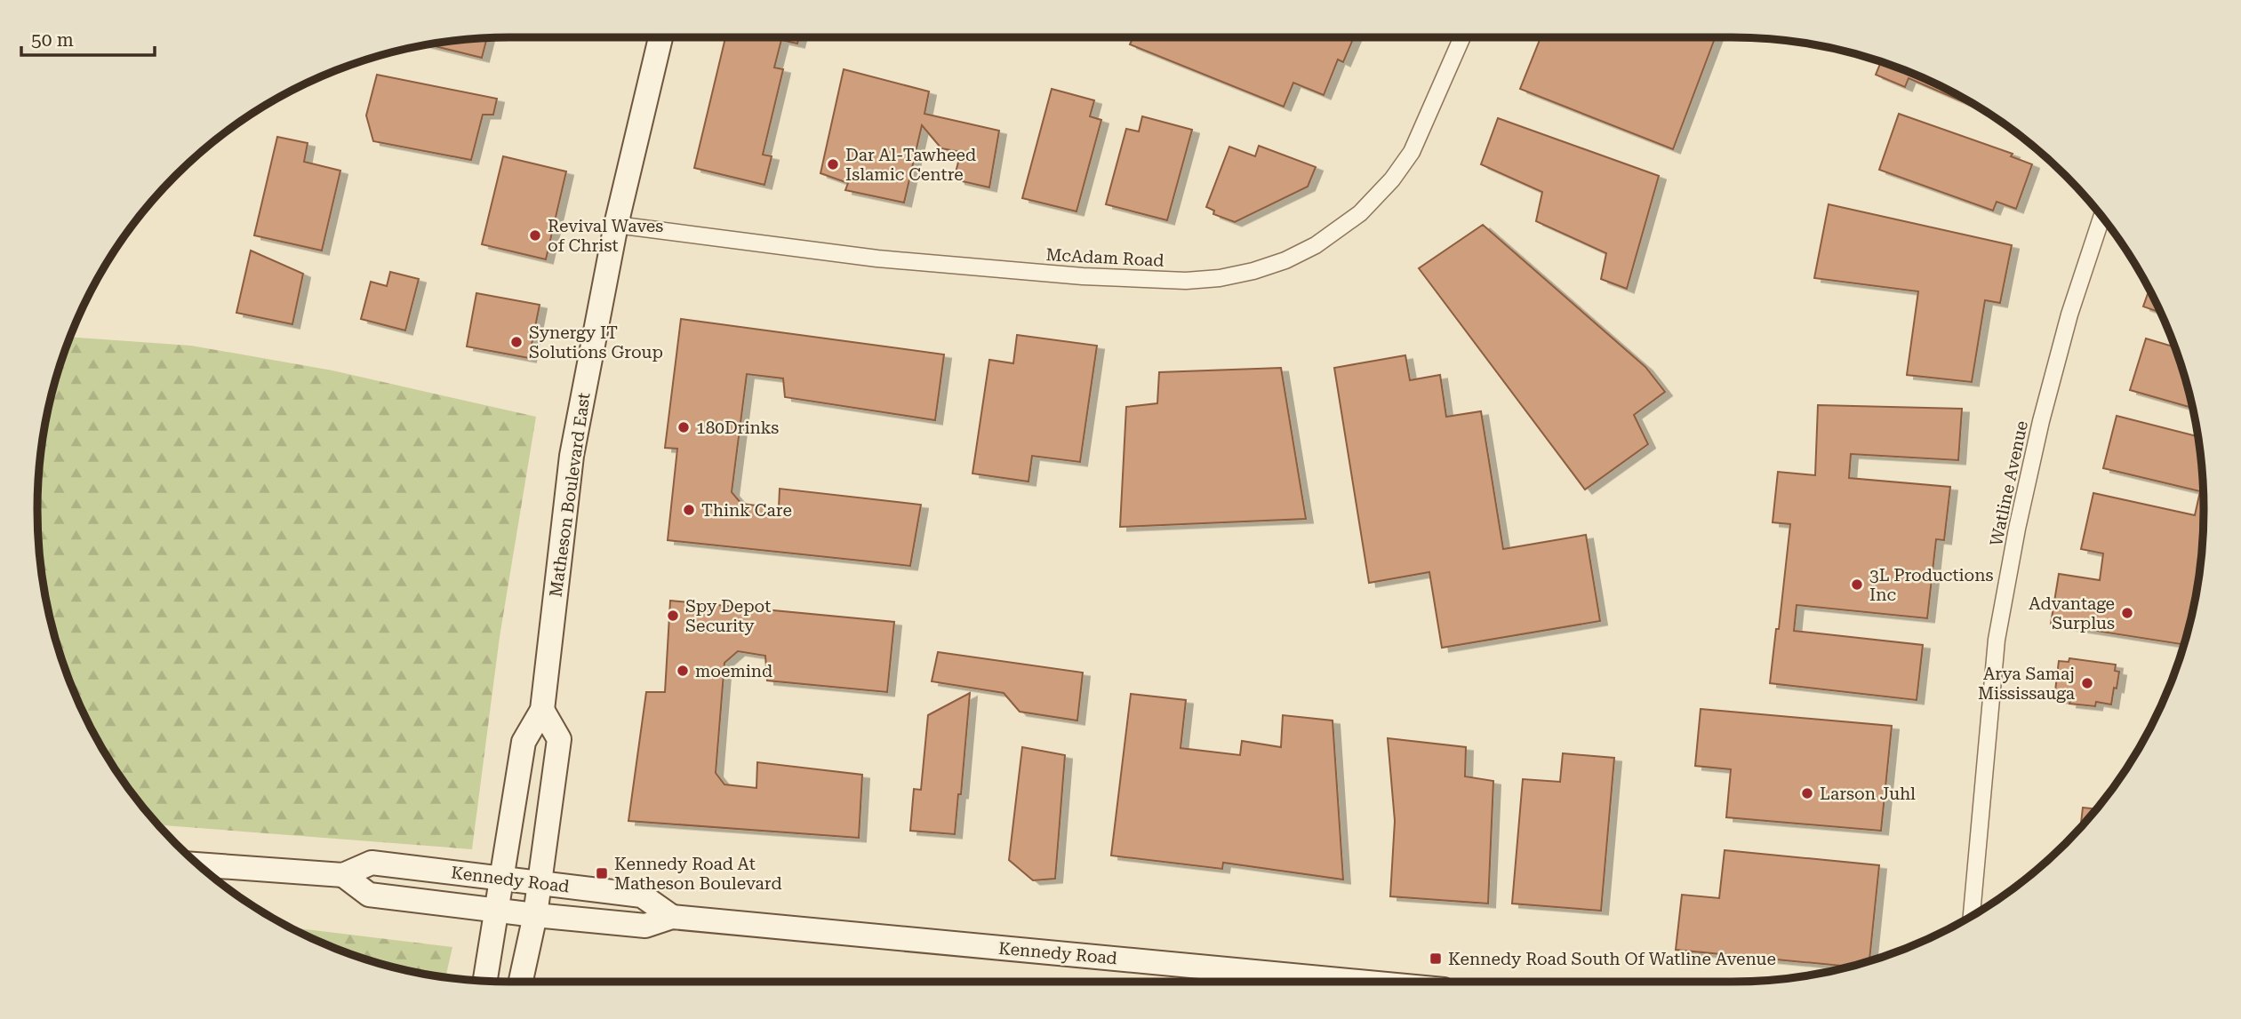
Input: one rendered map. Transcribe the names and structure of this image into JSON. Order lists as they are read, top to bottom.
{
  "streets": {
    "main road": ["Matheson Boulevard East", "Kennedy Road"],
    "street": ["McAdam Road", "Watline Avenue"]
  },
  "crossings": [
    ["McAdam Road", "Matheson Boulevard East"],
    ["Matheson Boulevard East", "Kennedy Road"]
  ],
  "places": {
    "other": [
      "Dar Al-Tawheed Islamic Centre",
      "Revival Waves of Christ",
      "Synergy IT Solutions Group",
      "180Drinks",
      "Think Care",
      "3L Productions Inc",
      "Advantage Surplus",
      "Spy Depot Security",
      "moemind",
      "Arya Samaj Mississauga",
      "Larson Juhl"
    ],
    "transit": ["Kennedy Road At Matheson Boulevard", "Kennedy Road South Of Watline Avenue"]
  },
  "scale_bar": "50 m"
}
